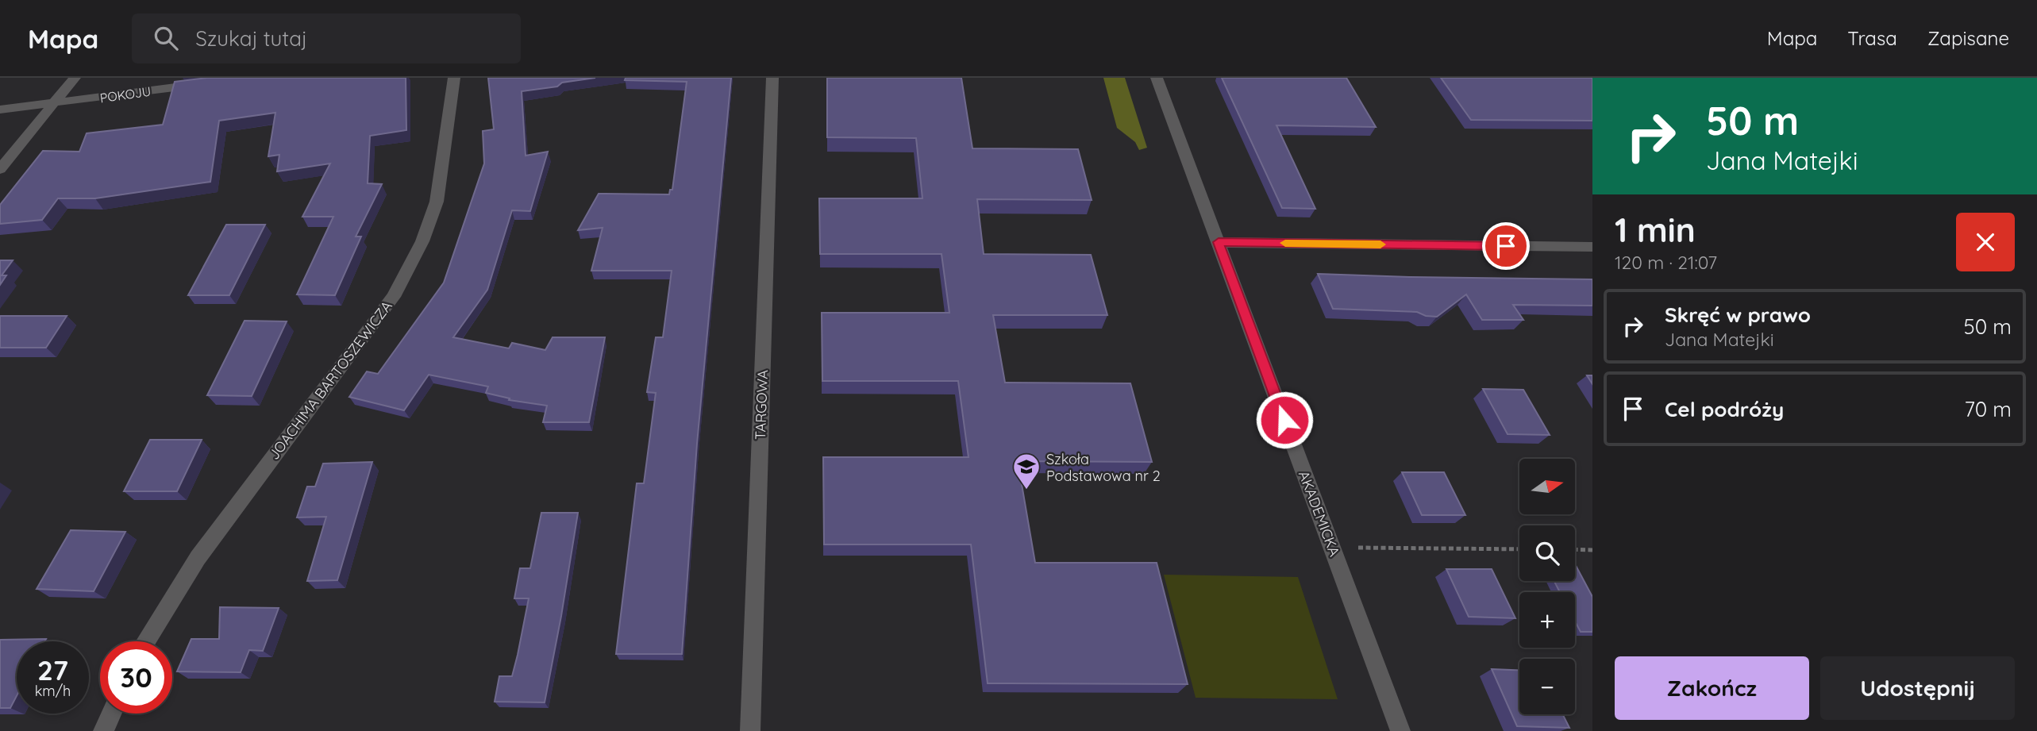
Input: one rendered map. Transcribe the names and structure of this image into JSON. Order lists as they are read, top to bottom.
{
  "streets": {
    "street": [
      "POKOJU",
      "JOACHIMA BARTOSZEWICZA",
      "TARGOWA",
      "AKADEMICKA"
    ]
  },
  "places": {
    "school or university": ["Szkoła Podstawowa nr 2"]
  },
  "north": "right",
  "page": {
    "header": "Mapa",
    "search": "Szukaj tutaj",
    "nav": ["Mapa", "Trasa", "Zapisane"],
    "turn": ["50 m", "Jana Matejki"],
    "heading": ["1 min", "120 m · 21:07"],
    "list": [
      {
        "name": "Skręć w prawo",
        "note": "Jana Matejki",
        "value": "50 m"
      },
      {
        "name": "Cel podróży",
        "value": "70 m"
      }
    ],
    "map_buttons": ["+", "−"],
    "speed": "27 km/h",
    "limit": "30",
    "buttons": ["Zakończ", "Udostępnij"]
  }
}
